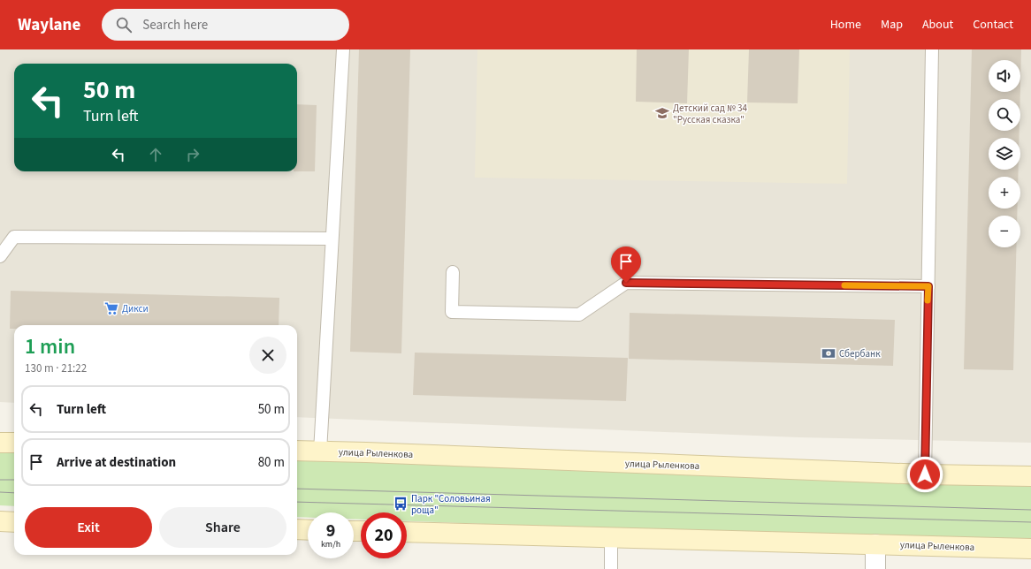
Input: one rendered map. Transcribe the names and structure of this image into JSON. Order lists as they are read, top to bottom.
{
  "streets": {
    "street": ["улица Рыленкова"]
  },
  "places": {
    "school or university": ["Детский сад № 34 \"Русская сказка\""],
    "supermarket": ["Дикси"],
    "bank": ["Сбербанк"],
    "bus stop": ["Парк \"Соловьиная роща\""]
  },
  "page": {
    "header": "Waylane",
    "search": "Search here",
    "nav": [
      "Home",
      "Map",
      "About",
      "Contact"
    ],
    "map_buttons": ["+", "−"],
    "turn": ["50 m", "Turn left"],
    "heading": ["1 min", "130 m · 21:22"],
    "list": [
      {
        "name": "Turn left",
        "value": "50 m"
      },
      {
        "name": "Arrive at destination",
        "value": "80 m"
      }
    ],
    "buttons": ["Exit", "Share"],
    "speed": "9 km/h",
    "limit": "20"
  }
}
